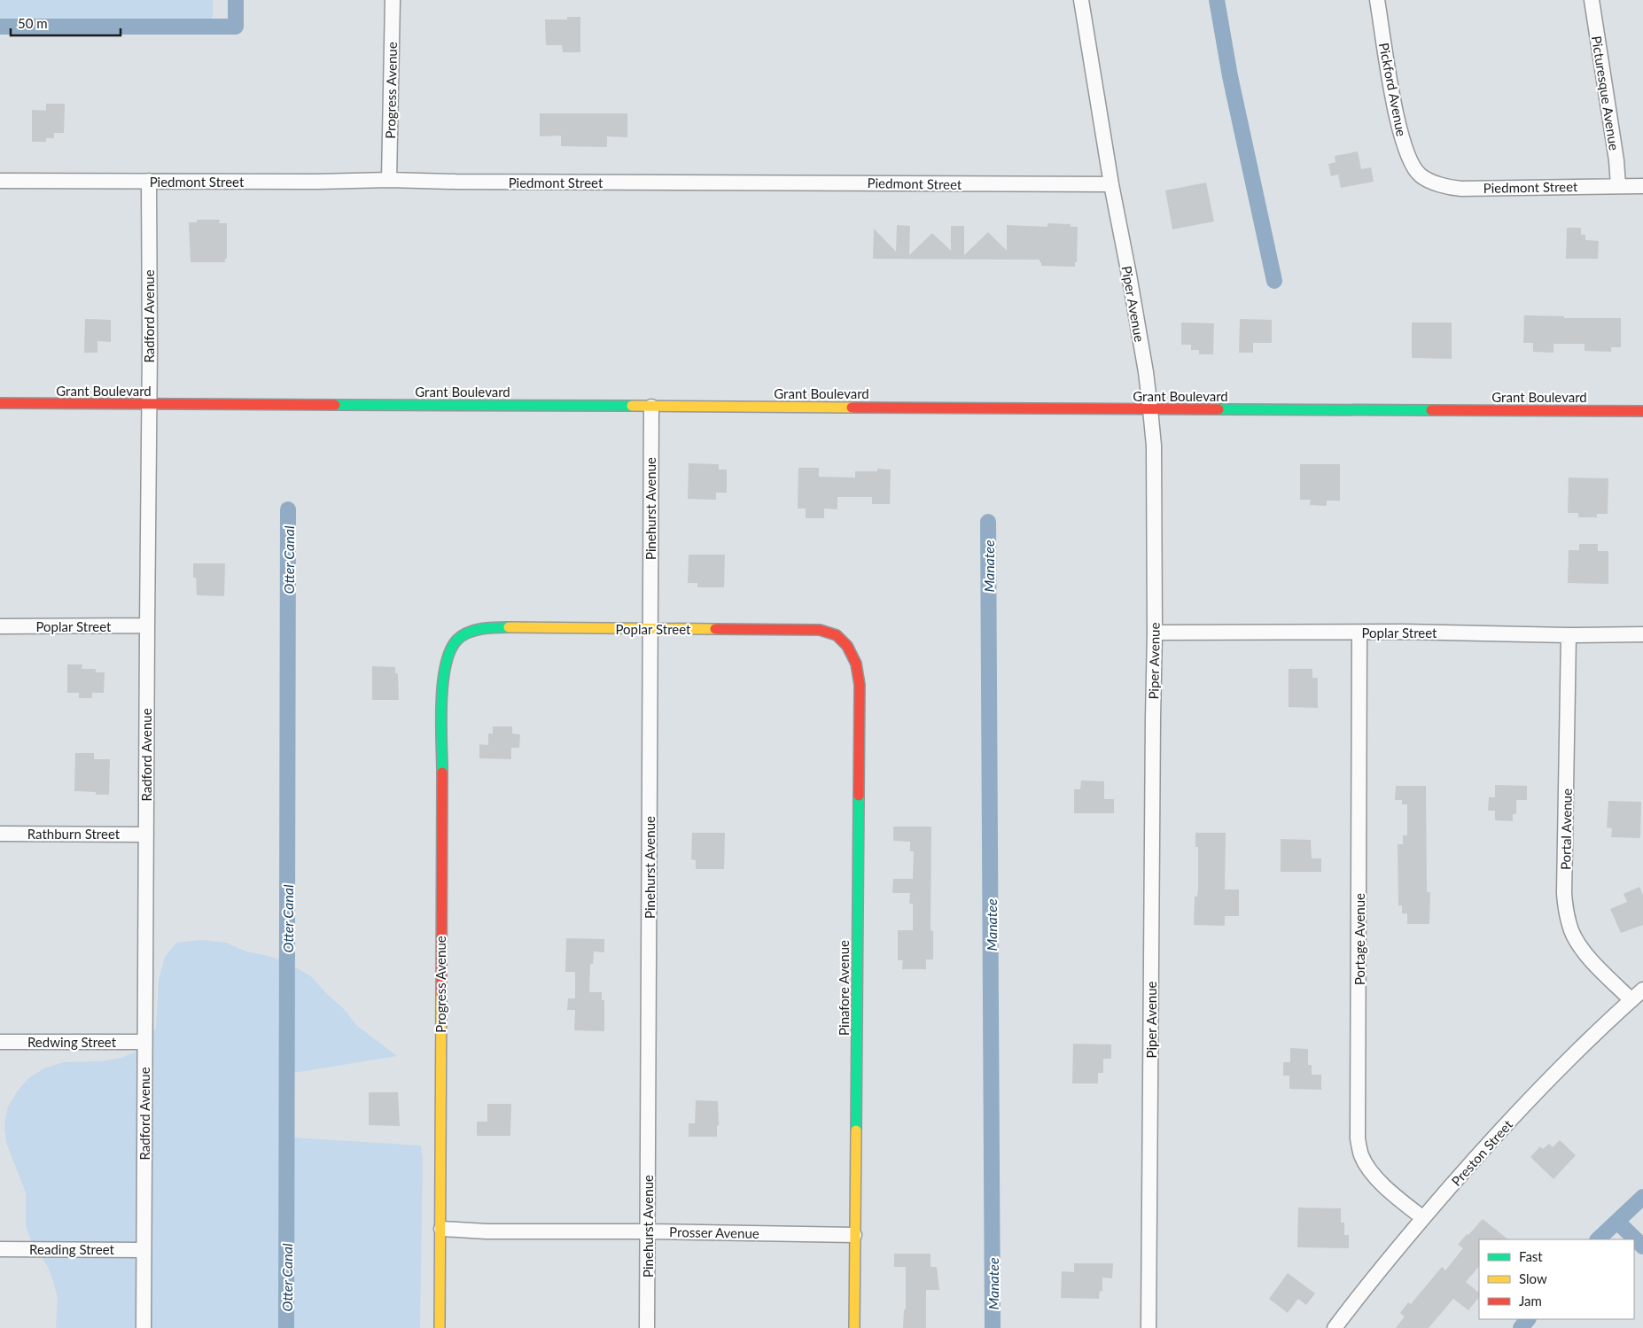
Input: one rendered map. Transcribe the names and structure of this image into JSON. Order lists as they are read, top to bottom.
{
  "streets": {
    "street": [
      "Pickford Avenue",
      "Progress Avenue",
      "Picturesque Avenue",
      "Piedmont Street",
      "Piper Avenue",
      "Radford Avenue",
      "Grant Boulevard",
      "Pinehurst Avenue",
      "Poplar Street",
      "Portal Avenue",
      "Rathburn Street",
      "Portage Avenue",
      "Pinafore Avenue",
      "Redwing Street",
      "Preston Street",
      "Prosser Avenue",
      "Reading Street"
    ]
  },
  "crossings": [
    ["Pickford Avenue", "Piedmont Street"],
    ["Progress Avenue", "Piedmont Street"],
    ["Progress Avenue", "Poplar Street"],
    ["Progress Avenue", "Prosser Avenue"],
    ["Picturesque Avenue", "Piedmont Street"],
    ["Piedmont Street", "Piper Avenue"],
    ["Piedmont Street", "Radford Avenue"],
    ["Piper Avenue", "Grant Boulevard"],
    ["Piper Avenue", "Poplar Street"],
    ["Radford Avenue", "Grant Boulevard"],
    ["Radford Avenue", "Poplar Street"],
    ["Radford Avenue", "Rathburn Street"],
    ["Radford Avenue", "Redwing Street"],
    ["Radford Avenue", "Reading Street"],
    ["Grant Boulevard", "Pinehurst Avenue"],
    ["Pinehurst Avenue", "Poplar Street"],
    ["Pinehurst Avenue", "Prosser Avenue"],
    ["Poplar Street", "Portal Avenue"],
    ["Poplar Street", "Portage Avenue"],
    ["Poplar Street", "Pinafore Avenue"],
    ["Portal Avenue", "Preston Street"],
    ["Portage Avenue", "Preston Street"],
    ["Pinafore Avenue", "Prosser Avenue"]
  ],
  "water": ["Otter Canal", "Manatee"],
  "legend": ["Fast", "Slow", "Jam"],
  "scale_bar": "50 m"
}
